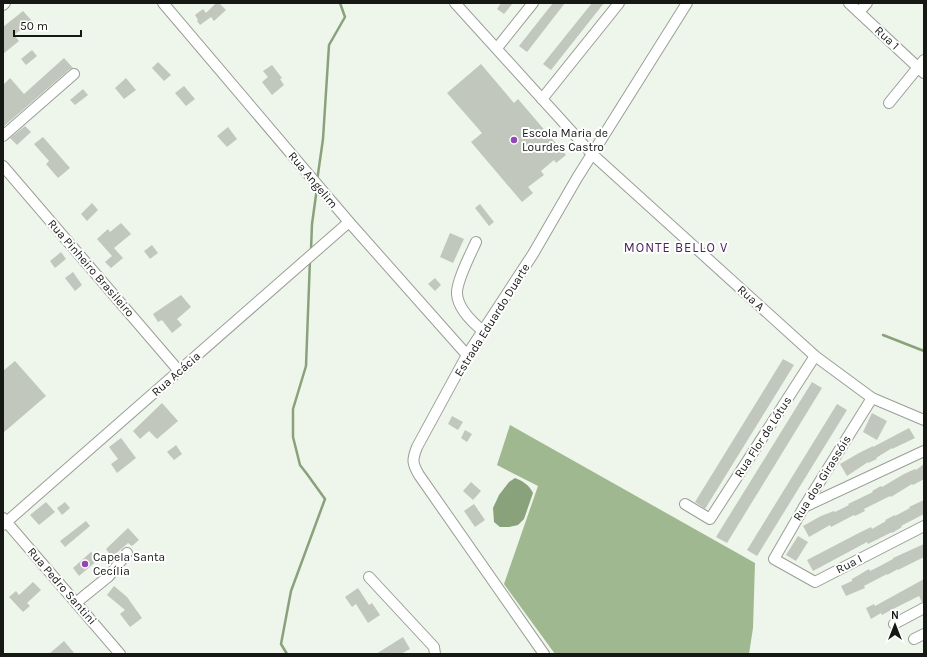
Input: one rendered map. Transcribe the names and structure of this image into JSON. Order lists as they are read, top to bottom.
{
  "streets": {
    "street": [
      "Rua 1",
      "Rua Angelim",
      "Rua Pinheiro Brasileiro",
      "Rua A",
      "Estrada Eduardo Duarte",
      "Rua Acácia",
      "Rua Flor de Lótus",
      "Rua dos Girassóis",
      "Rua I",
      "Rua Pedro Santini"
    ]
  },
  "crossings": [
    ["Rua Angelim", "Estrada Eduardo Duarte"],
    ["Rua Angelim", "Rua Acácia"],
    ["Rua Pinheiro Brasileiro", "Rua Acácia"],
    ["Rua A", "Estrada Eduardo Duarte"],
    ["Rua A", "Rua Flor de Lótus"],
    ["Rua A", "Rua dos Girassóis"],
    ["Rua Acácia", "Rua Pedro Santini"],
    ["Rua dos Girassóis", "Rua I"]
  ],
  "districts": ["MONTE BELLO V"],
  "places": ["Escola Maria de Lourdes Castro", "Capela Santa Cecília"],
  "scale_bar": "50 m",
  "north": "top"
}
